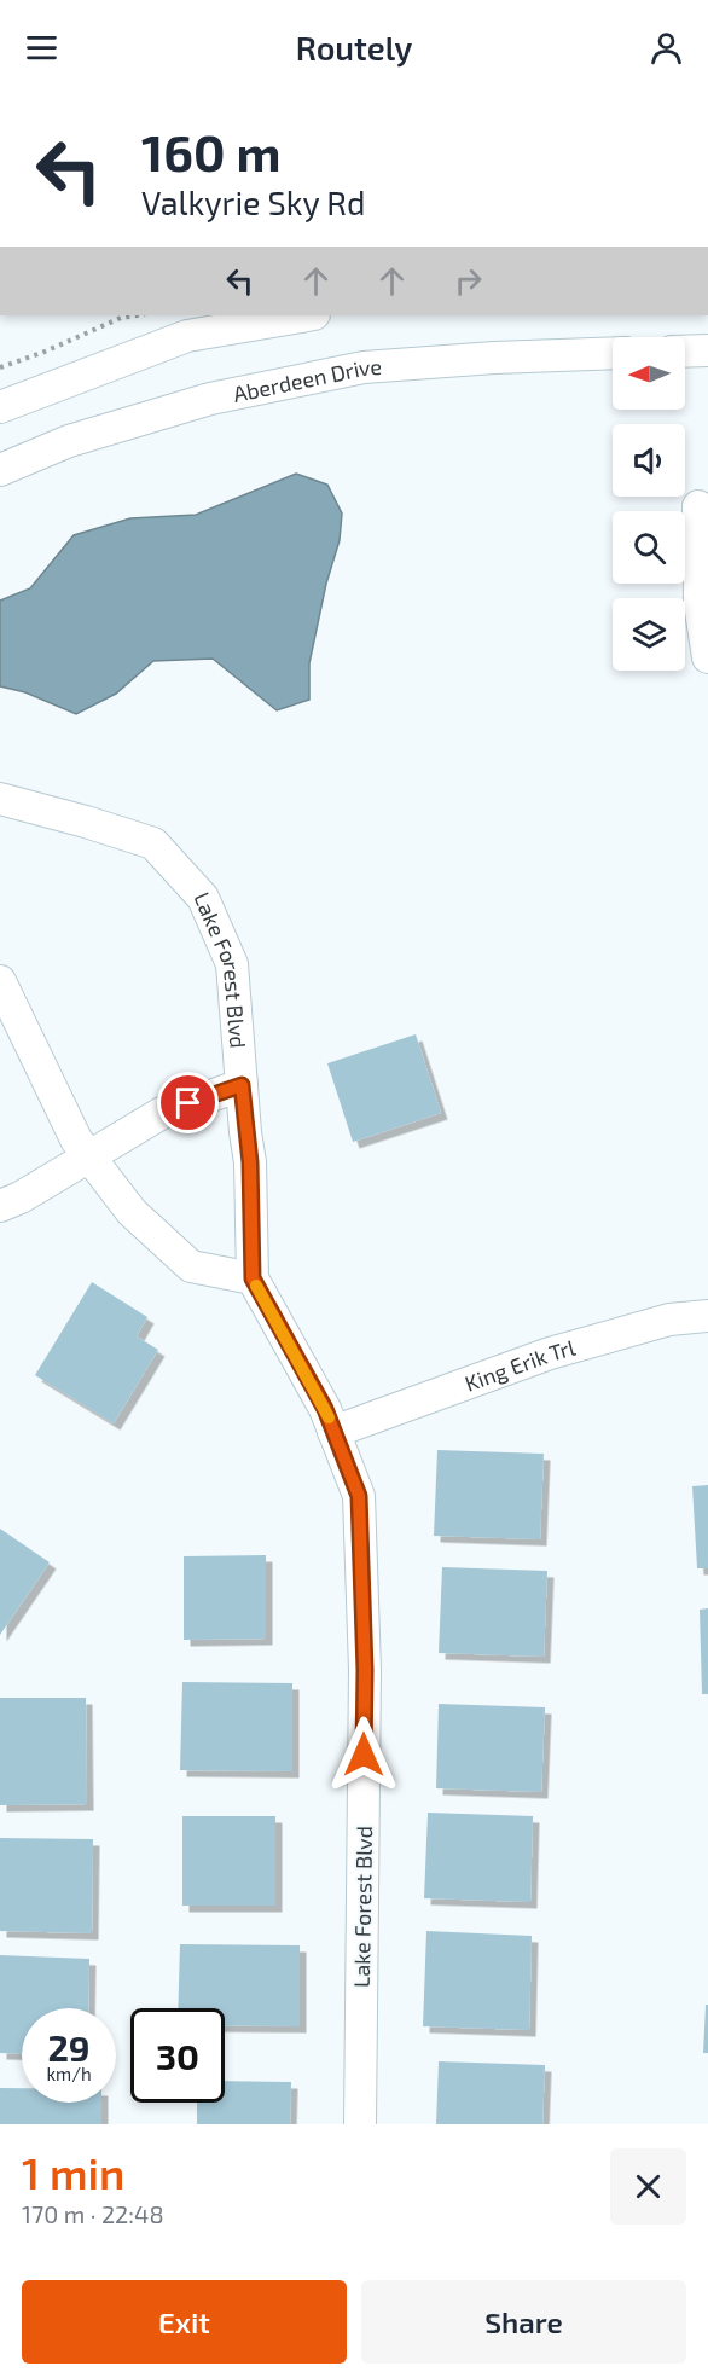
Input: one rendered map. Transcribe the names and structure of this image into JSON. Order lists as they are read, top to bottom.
{
  "streets": {
    "street": ["Aberdeen Drive", "Lake Forest Blvd", "King Erik Trl"]
  },
  "crossings": [
    ["Lake Forest Blvd", "King Erik Trl"]
  ],
  "north": "left",
  "page": {
    "header": "Routely",
    "turn": ["160 m", "Valkyrie Sky Rd"],
    "speed": "29 km/h",
    "limit": "30",
    "heading": ["1 min", "170 m · 22:48"],
    "buttons": ["Exit", "Share"]
  }
}
